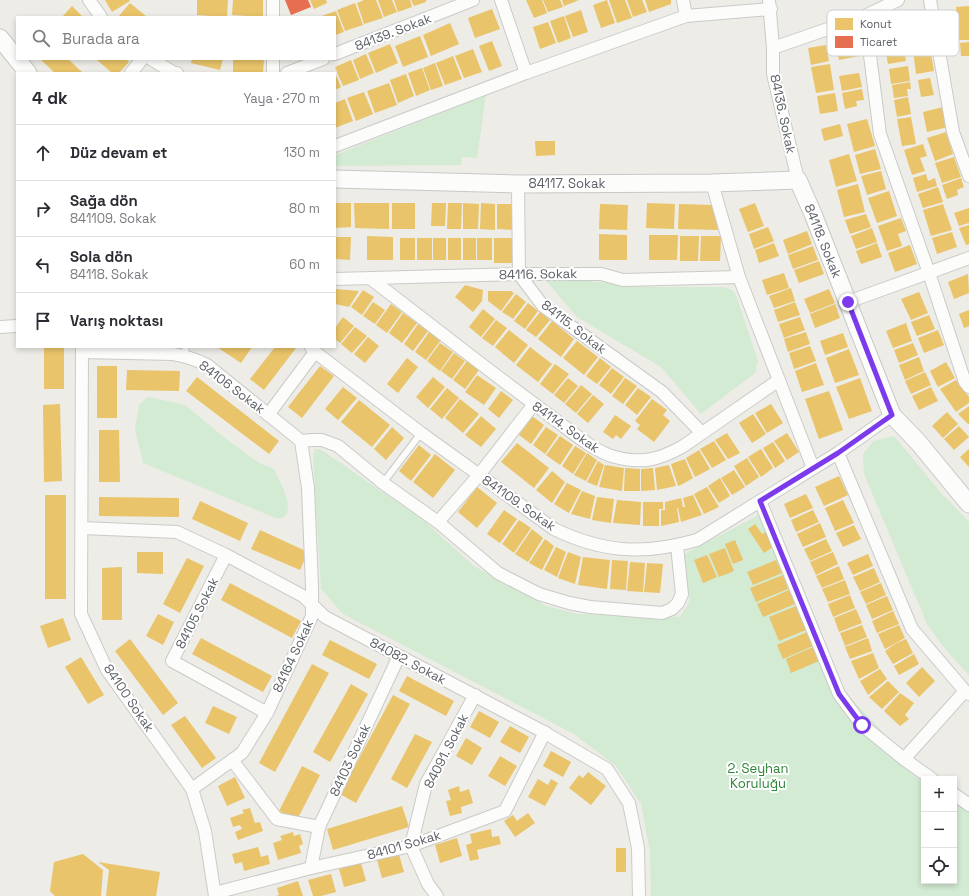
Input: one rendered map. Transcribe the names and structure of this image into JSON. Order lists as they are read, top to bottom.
{
  "streets": {
    "main road": ["84117. Sokak", "84118. Sokak"],
    "street": [
      "84139. Sokak",
      "84136. Sokak",
      "84116. Sokak",
      "84115. Sokak",
      "84106 Sokak",
      "84114. Sokak",
      "841109. Sokak",
      "84105 Sokak",
      "84164 Sokak",
      "84082. Sokak",
      "84100 Sokak",
      "84091. Sokak",
      "84103 Sokak",
      "84101 Sokak"
    ]
  },
  "crossings": [
    ["84136. Sokak", "84117. Sokak"],
    ["84136. Sokak", "84118. Sokak"],
    ["84117. Sokak", "84118. Sokak"],
    ["84118. Sokak", "841109. Sokak"],
    ["84116. Sokak", "84115. Sokak"],
    ["84116. Sokak", "84114. Sokak"],
    ["84115. Sokak", "84114. Sokak"],
    ["84106 Sokak", "84164 Sokak"],
    ["84106 Sokak", "84100 Sokak"],
    ["84105 Sokak", "84164 Sokak"],
    ["84105 Sokak", "84082. Sokak"],
    ["84164 Sokak", "84082. Sokak"],
    ["84164 Sokak", "84100 Sokak"],
    ["84082. Sokak", "84100 Sokak"],
    ["84082. Sokak", "84091. Sokak"],
    ["84082. Sokak", "84103 Sokak"],
    ["84082. Sokak", "84101 Sokak"],
    ["84100 Sokak", "84101 Sokak"],
    ["84091. Sokak", "84101 Sokak"],
    ["84103 Sokak", "84101 Sokak"]
  ],
  "parks": ["2. Seyhan Koruluğu"],
  "legend": ["Konut", "Ticaret"],
  "page": {
    "search": "Burada ara",
    "heading": ["4 dk", "Yaya · 270 m"],
    "list": [
      ["Düz devam et", "130 m"],
      ["Sağa dön", "841109. Sokak", "80 m"],
      ["Sola dön", "84118. Sokak", "60 m"],
      "Varış noktası"
    ],
    "map_buttons": ["+", "−"]
  }
}
